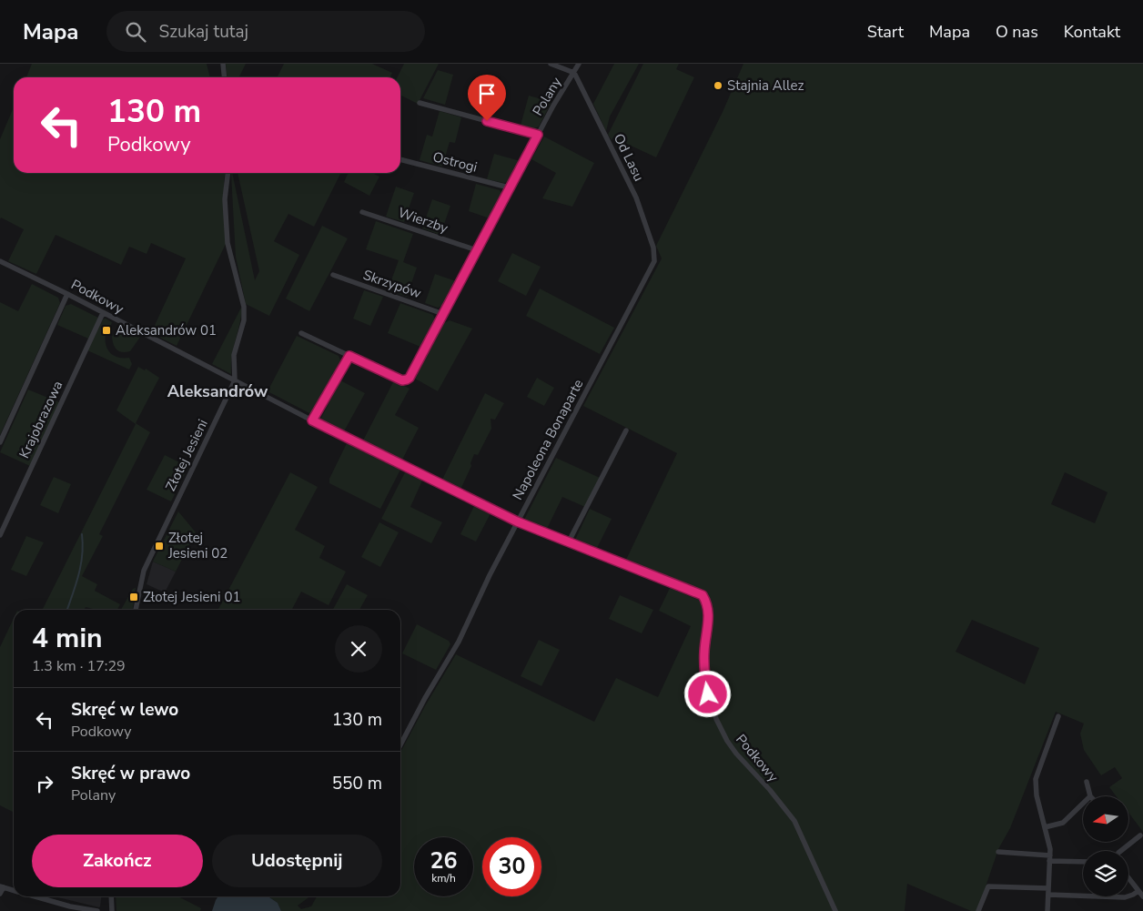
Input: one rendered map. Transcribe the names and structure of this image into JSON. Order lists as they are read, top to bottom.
{
  "streets": {
    "street": [
      "Polany",
      "Od Lasu",
      "Ostrogi",
      "Wierzby",
      "Skrzypów",
      "Podkowy",
      "Krajobrazowa",
      "Napoleona Bonaparte",
      "Złotej Jesieni"
    ]
  },
  "crossings": [
    ["Polany", "Od Lasu"],
    ["Polany", "Ostrogi"],
    ["Polany", "Wierzby"],
    ["Polany", "Skrzypów"],
    ["Od Lasu", "Napoleona Bonaparte"],
    ["Podkowy", "Krajobrazowa"],
    ["Podkowy", "Napoleona Bonaparte"],
    ["Podkowy", "Złotej Jesieni"]
  ],
  "districts": ["Aleksandrów"],
  "places": {
    "other": ["Stajnia Allez"],
    "transit": ["Aleksandrów 01", "Złotej Jesieni 02", "Złotej Jesieni 01"]
  },
  "north": "left",
  "page": {
    "header": "Mapa",
    "search": "Szukaj tutaj",
    "nav": [
      "Start",
      "Mapa",
      "O nas",
      "Kontakt"
    ],
    "turn": ["130 m", "Podkowy"],
    "heading": ["4 min", "1.3 km · 17:29"],
    "list": [
      {
        "name": "Skręć w lewo",
        "note": "Podkowy",
        "value": "130 m"
      },
      {
        "name": "Skręć w prawo",
        "note": "Polany",
        "value": "550 m"
      }
    ],
    "buttons": ["Zakończ", "Udostępnij"],
    "speed": "26 km/h",
    "limit": "30"
  }
}
